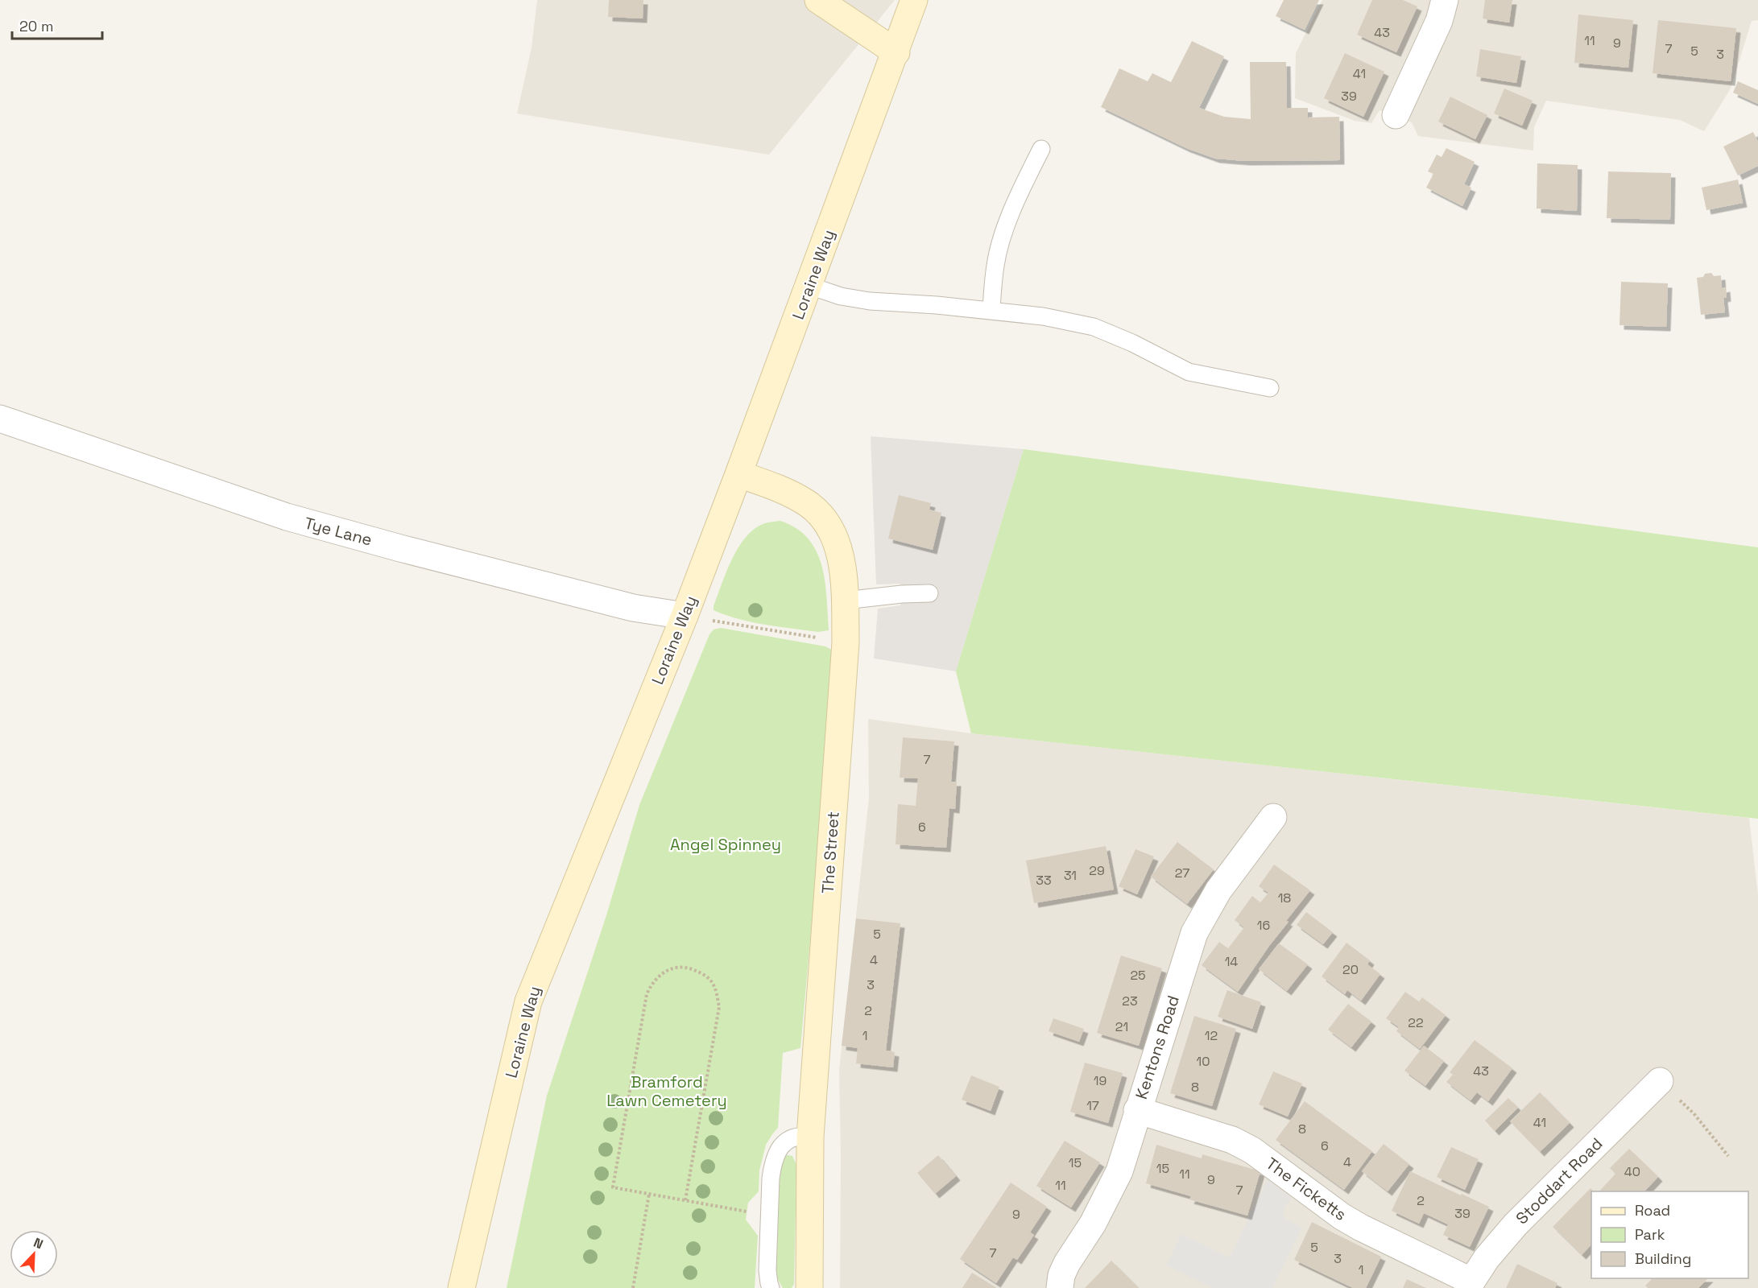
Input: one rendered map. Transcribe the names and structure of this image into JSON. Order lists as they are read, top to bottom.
{
  "streets": {
    "main road": ["Loraine Way", "The Street"],
    "street": [
      "Tye Lane",
      "Kentons Road",
      "Stoddart Road",
      "The Ficketts"
    ]
  },
  "crossings": [
    ["Loraine Way", "Tye Lane"],
    ["Loraine Way", "The Street"],
    ["Kentons Road", "The Ficketts"],
    ["Stoddart Road", "The Ficketts"]
  ],
  "parks": ["Angel Spinney", "Bramford Lawn Cemetery"],
  "house_numbers": [
    "43",
    "11",
    "9",
    "7",
    "5",
    "3",
    "41",
    "39",
    "7",
    "6",
    "29",
    "27",
    "31",
    "33",
    "18",
    "16",
    "5",
    "4",
    "14",
    "20",
    "25",
    "3",
    "23",
    "2",
    "22",
    "21",
    "1",
    "12",
    "10",
    "43",
    "19",
    "8",
    "17",
    "41",
    "8",
    "6",
    "4",
    "15",
    "15",
    "40",
    "11",
    "9",
    "11",
    "7",
    "2",
    "39",
    "9",
    "5",
    "7",
    "3",
    "1"
  ],
  "legend": ["Road", "Park", "Building"],
  "scale_bar": "20 m",
  "north": "top right"
}
